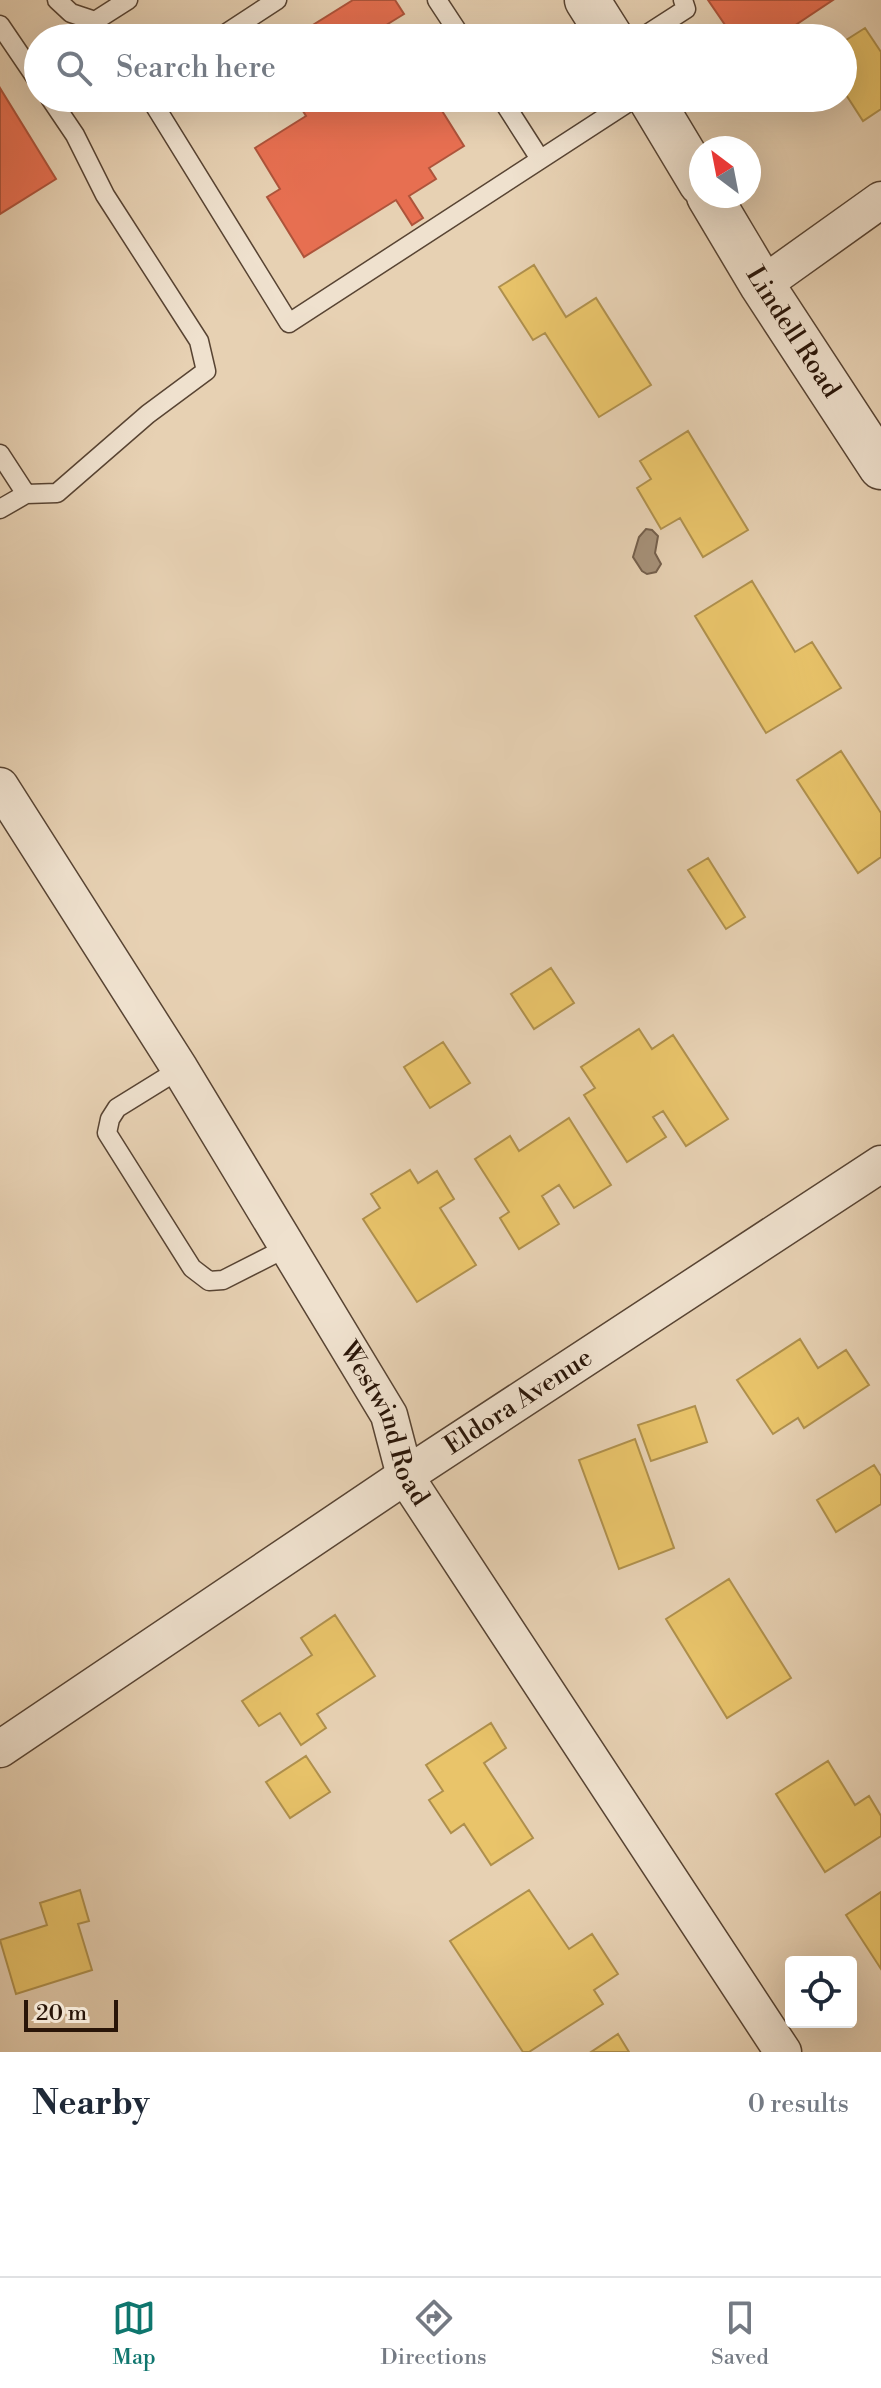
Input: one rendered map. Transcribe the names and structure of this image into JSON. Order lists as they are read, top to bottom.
{
  "streets": {
    "street": ["Lindell Road", "Eldora Avenue", "Westwind Road"]
  },
  "crossings": [
    ["Eldora Avenue", "Westwind Road"]
  ],
  "scale_bar": "20 m",
  "north": "top left",
  "page": {
    "search": "Search here",
    "scale": "20 m",
    "heading": ["Nearby", "0 results"],
    "nav": ["Map", "Directions", "Saved"]
  }
}
